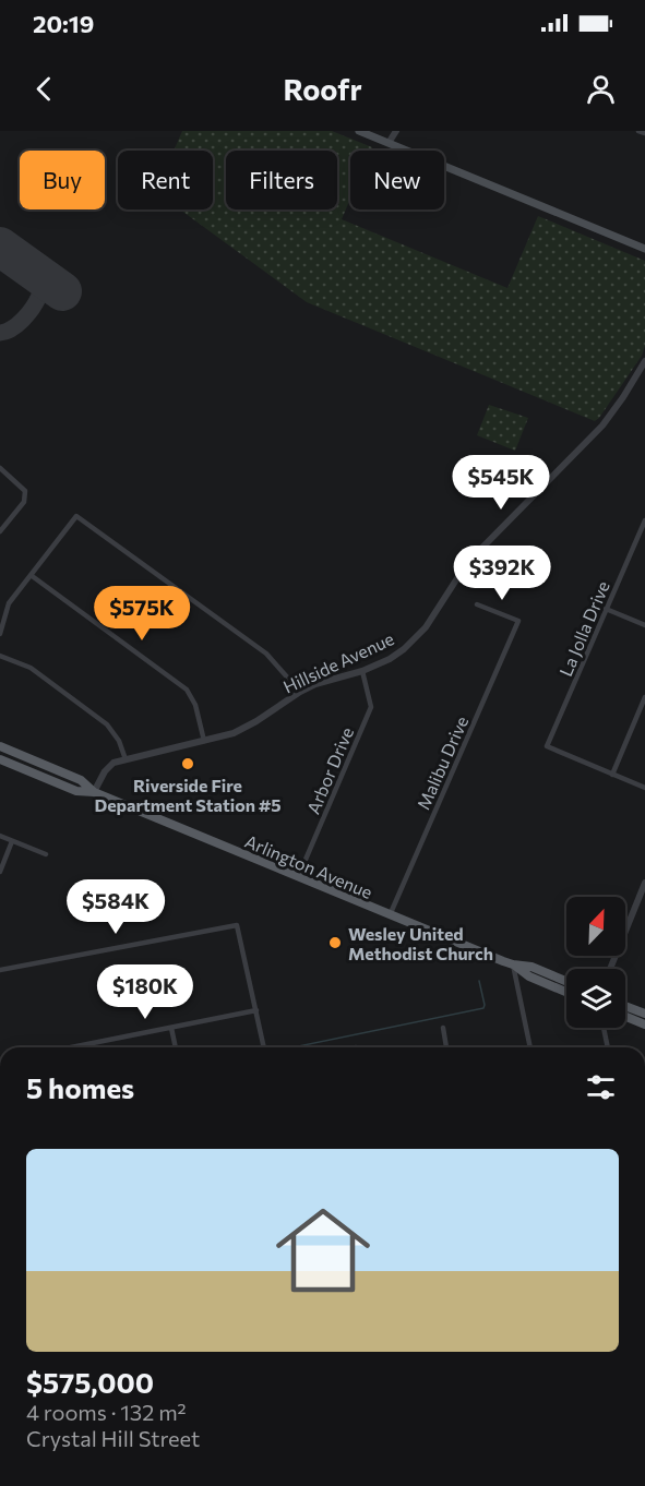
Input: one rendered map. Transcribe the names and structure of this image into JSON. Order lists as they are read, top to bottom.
{
  "streets": {
    "main road": ["Arlington Avenue"],
    "street": [
      "La Jolla Drive",
      "Hillside Avenue",
      "Malibu Drive",
      "Arbor Drive"
    ]
  },
  "crossings": [
    ["Hillside Avenue", "Arbor Drive"],
    ["Hillside Avenue", "Arlington Avenue"],
    ["Malibu Drive", "Arlington Avenue"],
    ["Arbor Drive", "Arlington Avenue"]
  ],
  "places": ["Riverside Fire Department Station #5", "Wesley United Methodist Church"],
  "north": "top right",
  "page": {
    "status": "20:19",
    "header": "Roofr",
    "chip": [
      "Buy",
      "Rent",
      "Filters",
      "New"
    ],
    "price": [
      "$545K",
      "$392K",
      "$575K",
      "$584K",
      "$180K"
    ],
    "heading": "5 homes",
    "list": [
      {
        "name": "$575,000",
        "note": "4 rooms · 132 m² · Crystal Hill Street"
      }
    ]
  }
}
